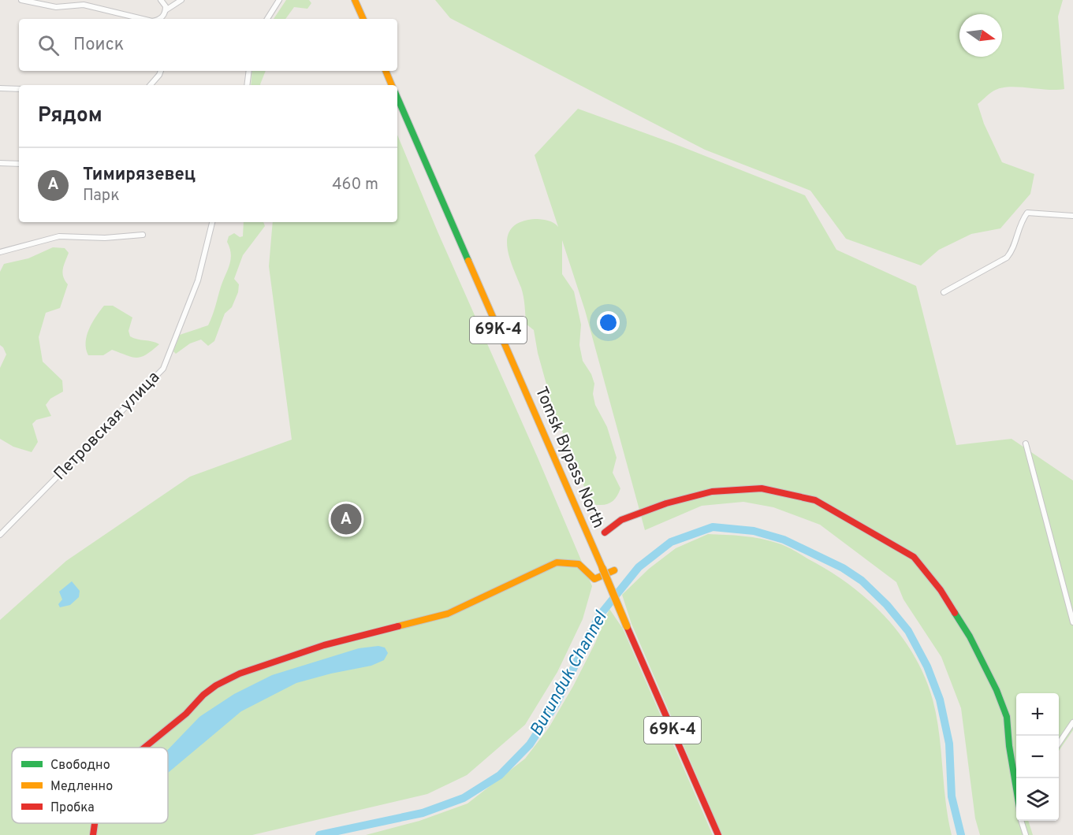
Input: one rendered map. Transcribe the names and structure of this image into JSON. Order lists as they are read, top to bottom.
{
  "streets": {
    "street": ["69К-4", "Петровская улица", "Tomsk Bypass North"]
  },
  "water": ["Burunduk Channel"],
  "legend": ["Свободно", "Медленно", "Пробка"],
  "north": "right",
  "page": {
    "search": "Поиск",
    "heading": "Рядом",
    "list": [
      {
        "mark": "A",
        "name": "Тимирязевец",
        "note": "Парк",
        "value": "460 m"
      }
    ],
    "pins": "A",
    "map_buttons": ["+", "−"]
  }
}
